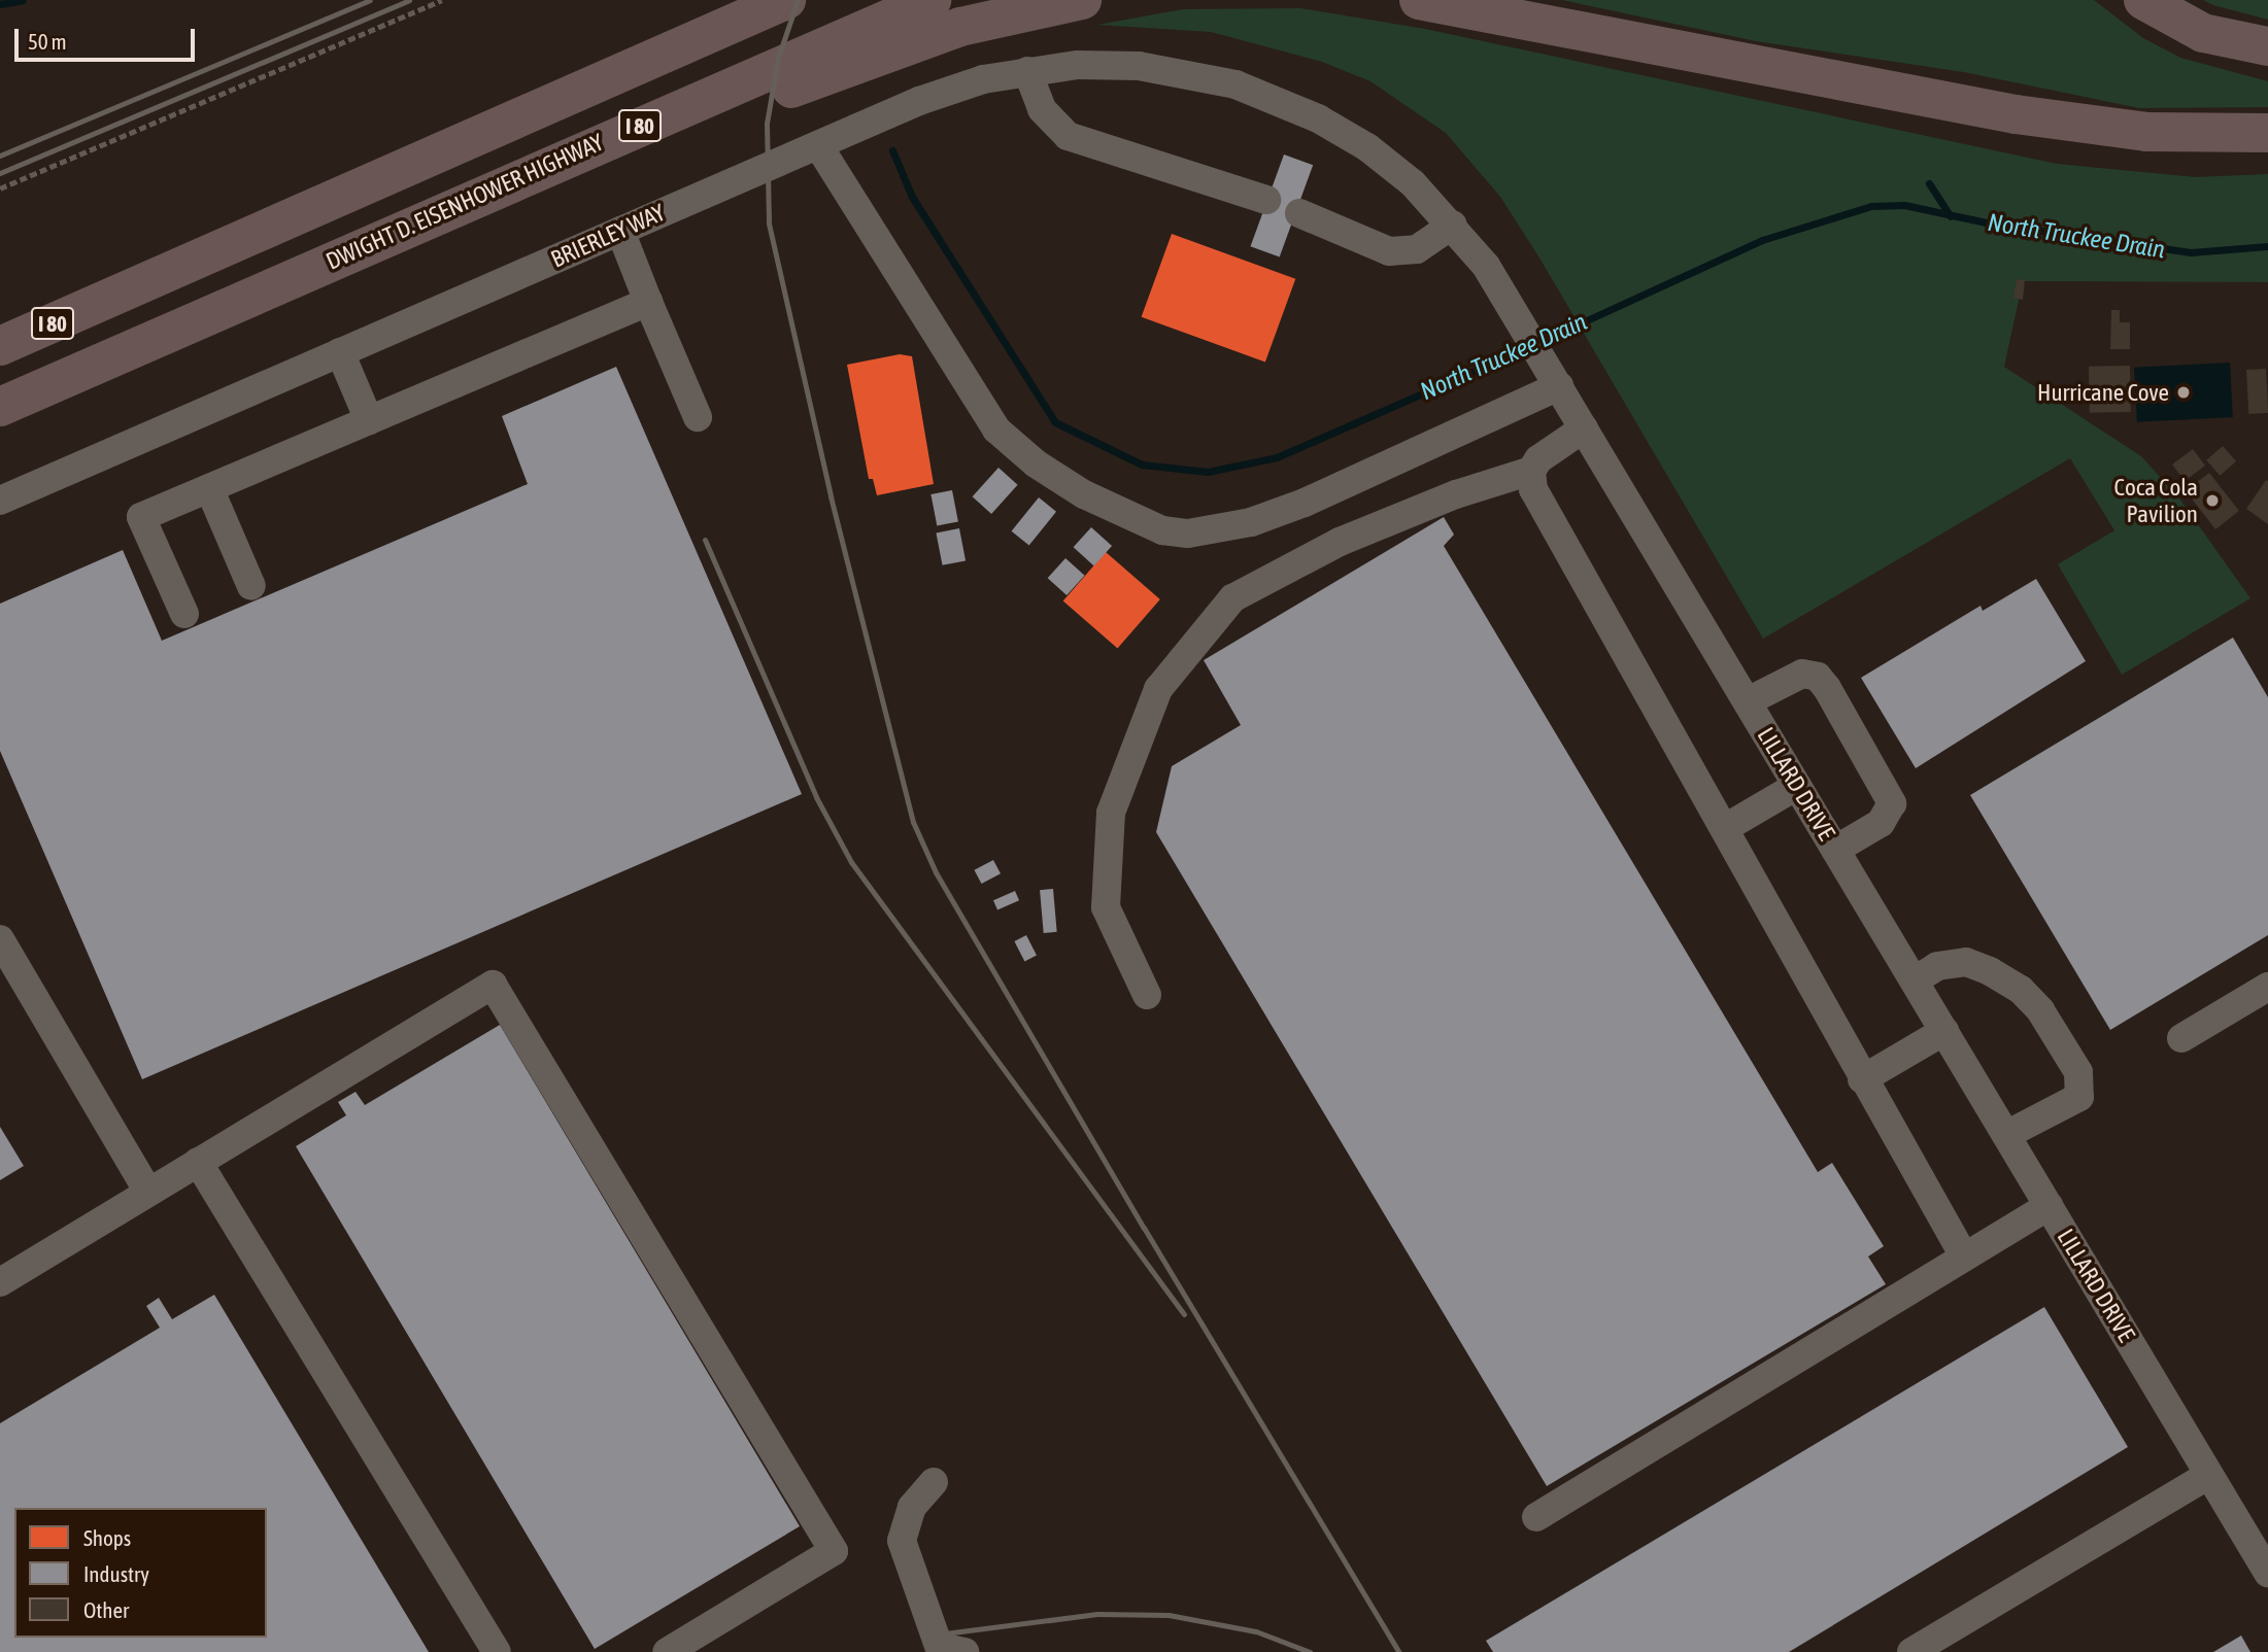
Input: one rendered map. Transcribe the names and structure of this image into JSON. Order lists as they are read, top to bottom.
{
  "streets": {
    "highway": ["I 80", "DWIGHT D. EISENHOWER HIGHWAY"],
    "street": ["BRIERLEY WAY", "LILLARD DRIVE"]
  },
  "crossings": [
    ["BRIERLEY WAY", "LILLARD DRIVE"]
  ],
  "water": ["North Truckee Drain"],
  "places": ["Hurricane Cove", "Coca Cola Pavilion"],
  "legend": ["Shops", "Industry", "Other"],
  "scale_bar": "50 m"
}
